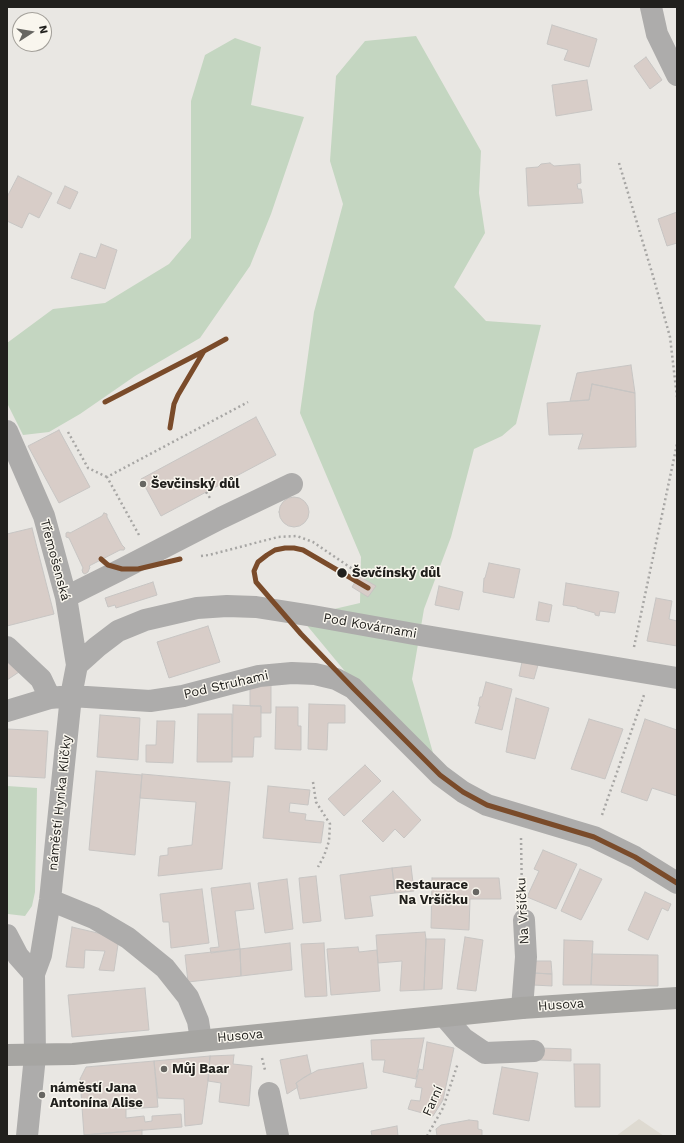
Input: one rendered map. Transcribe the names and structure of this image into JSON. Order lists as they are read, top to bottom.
{
  "streets": {
    "main road": ["Husova"],
    "street": [
      "Třemošenská",
      "Pod Kovárnami",
      "Pod Struhami",
      "náměstí Hynka Kličky",
      "Na Vršíčku"
    ],
    "path": ["Farní"]
  },
  "crossings": [
    ["Třemošenská", "Pod Kovárnami"],
    ["Třemošenská", "Pod Struhami"],
    ["Třemošenská", "náměstí Hynka Kličky"],
    ["Pod Struhami", "náměstí Hynka Kličky"],
    ["Pod Struhami", "Na Vršíčku"],
    ["náměstí Hynka Kličky", "Husova"],
    ["Na Vršíčku", "Husova"]
  ],
  "places": [
    "Ševčinský důl",
    "Ševčínský důl",
    "Restaurace Na Vršíčku",
    "Můj Baar",
    "náměstí Jana Antonína Alise"
  ],
  "north": "right"
}
